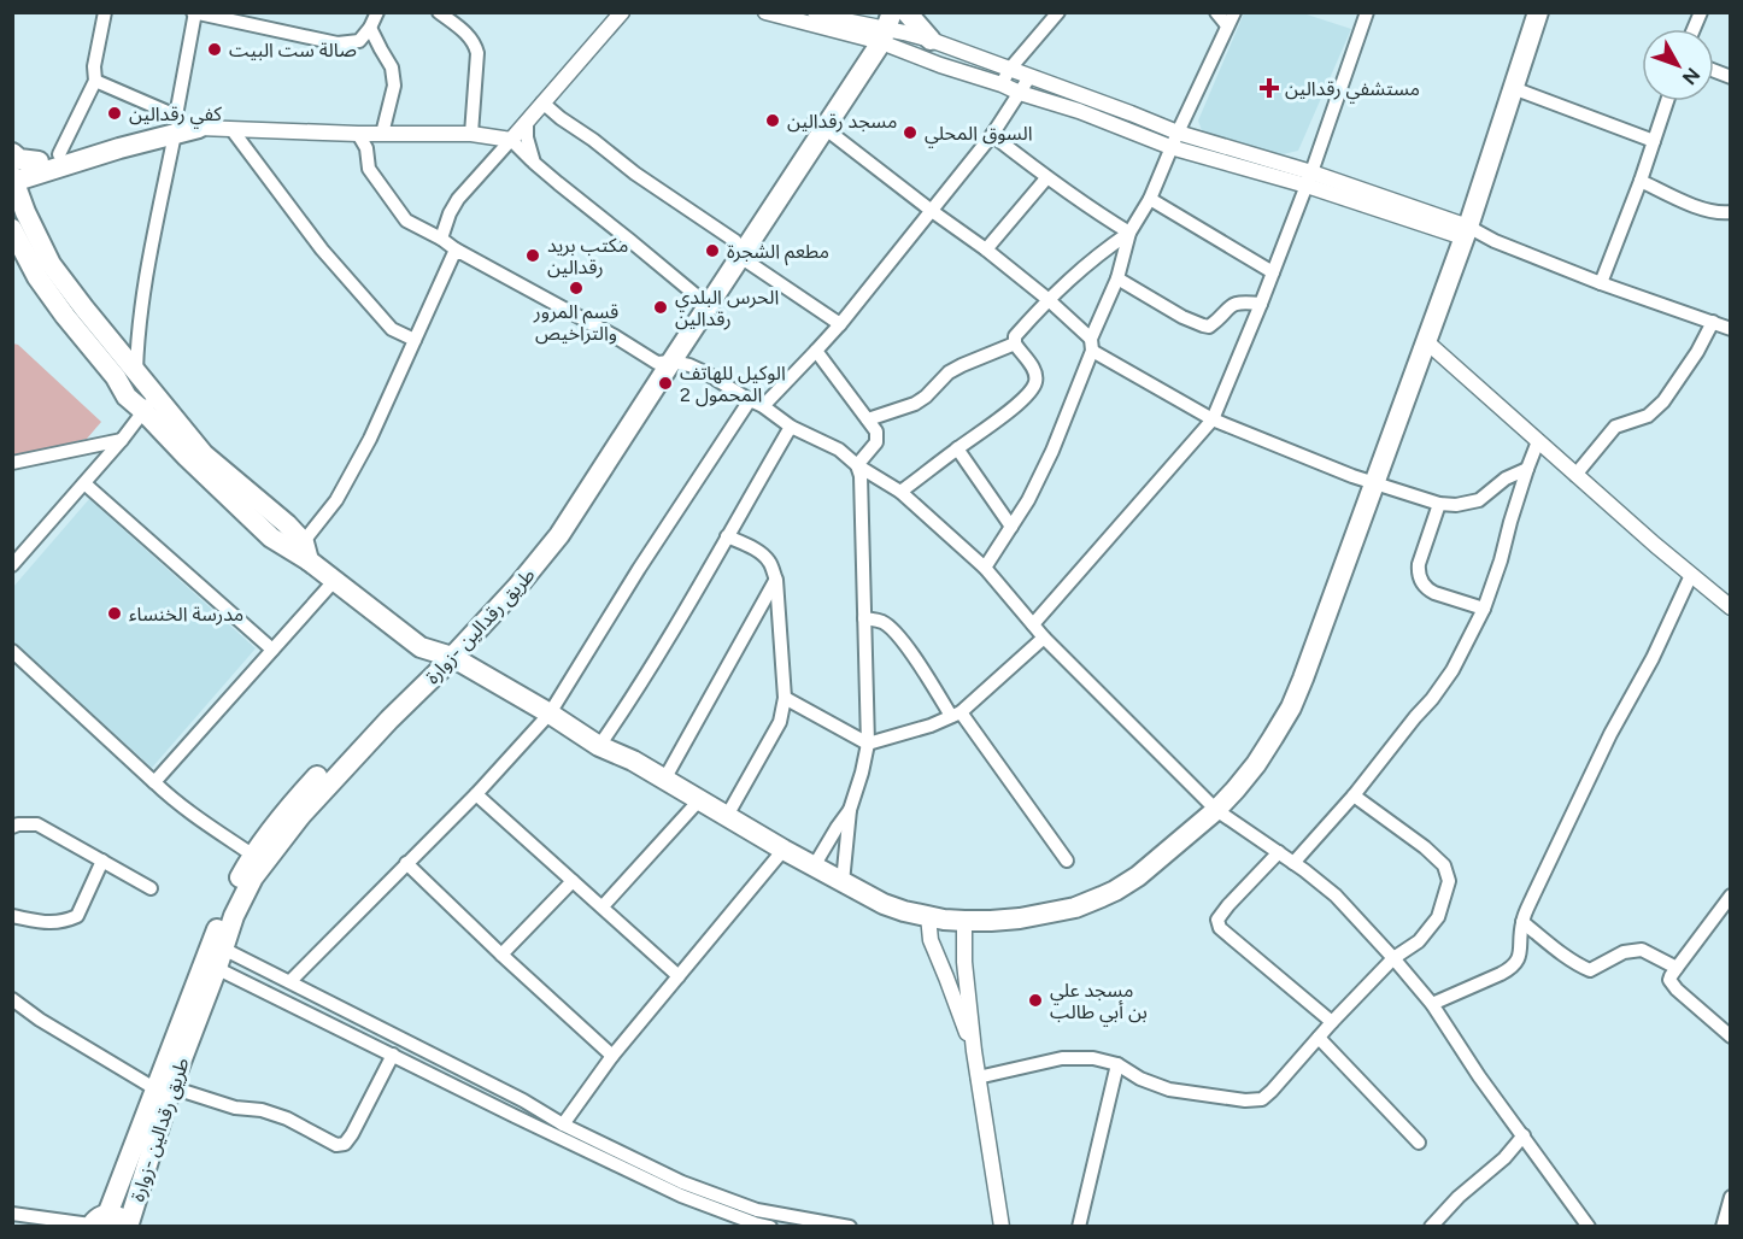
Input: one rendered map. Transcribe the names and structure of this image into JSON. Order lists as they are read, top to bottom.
{
  "streets": {
    "main road": ["طريق رقدالين -زوارة"]
  },
  "places": {
    "other": [
      "صالة ست البيت",
      "كفي رقدالين",
      "مسجد رقدالين",
      "السوق المحلي",
      "مطعم الشجرة",
      "مكتب بريد رقدالين",
      "قسم المرور والتراخيص",
      "الحرس البلدي رقدالين",
      "الوكيل للهاتف المحمول 2",
      "مدرسة الخنساء",
      "مسجد علي بن أبي طالب"
    ],
    "health": ["مستشفي رقدالين"]
  },
  "north": "bottom right"
}
